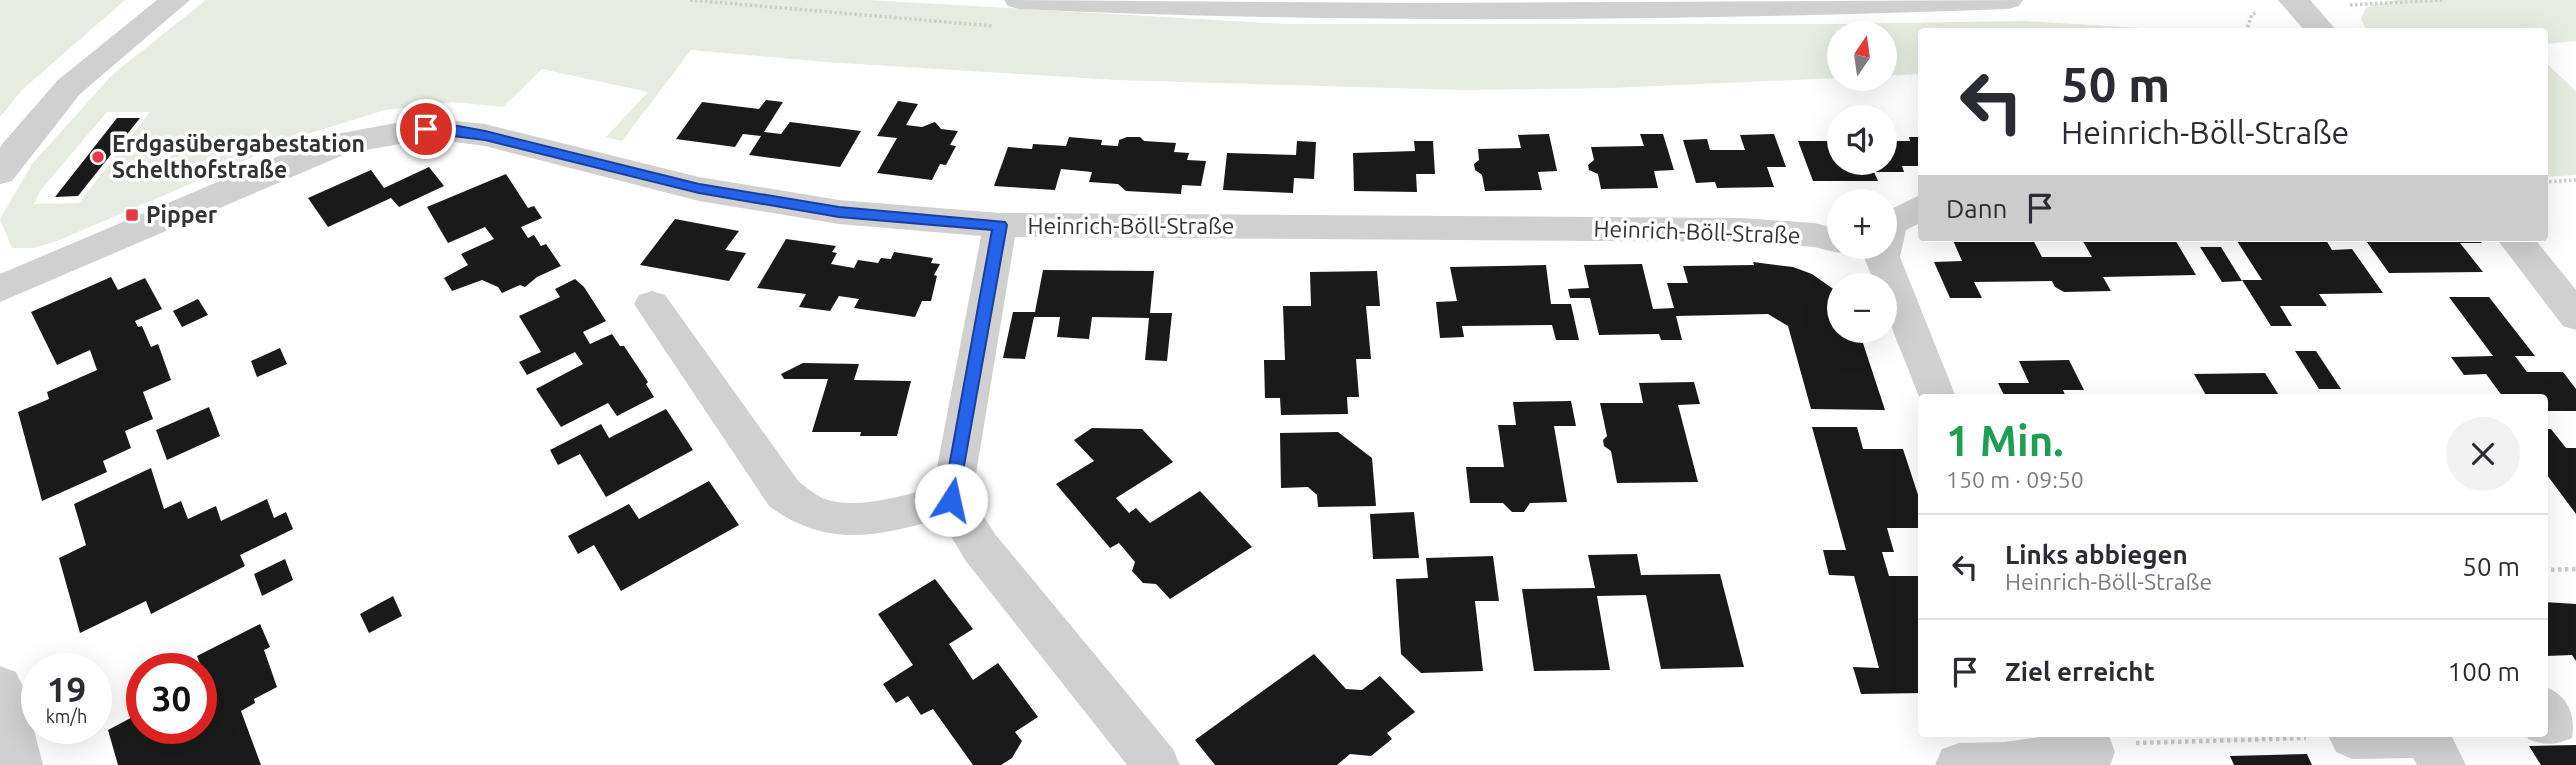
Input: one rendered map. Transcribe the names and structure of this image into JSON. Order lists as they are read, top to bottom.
{
  "streets": {
    "street": ["Heinrich-Böll-Straße"]
  },
  "places": {
    "other": ["Erdgasübergabestation Schelthofstraße"],
    "transit": ["Pipper"]
  },
  "north": "top",
  "page": {
    "map_buttons": ["+", "−"],
    "turn": ["50 m", "Heinrich-Böll-Straße"],
    "then": "Dann",
    "heading": ["1 Min.", "150 m · 09:50"],
    "list": [
      {
        "name": "Links abbiegen",
        "note": "Heinrich-Böll-Straße",
        "value": "50 m"
      },
      {
        "name": "Ziel erreicht",
        "value": "100 m"
      }
    ],
    "speed": "19 km/h",
    "limit": "30"
  }
}
